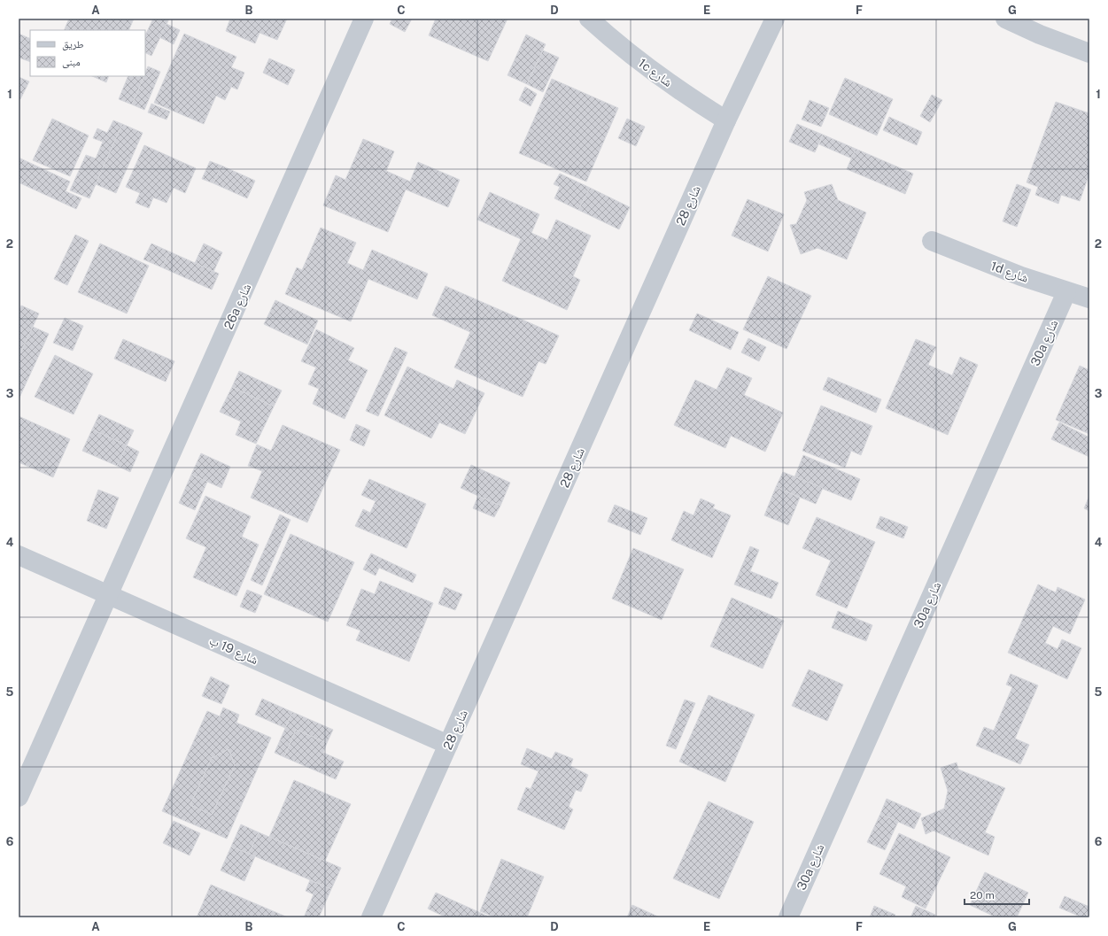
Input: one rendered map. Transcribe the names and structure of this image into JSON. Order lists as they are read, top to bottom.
{
  "streets": {
    "street": [
      "1c شارع",
      "شارع 28",
      "1d شارع",
      "26a شارع",
      "30a شارع",
      "شارع 19 ب"
    ]
  },
  "crossings": [
    ["1c شارع", "شارع 28"],
    ["شارع 28", "شارع 19 ب"],
    ["1d شارع", "30a شارع"],
    ["26a شارع", "شارع 19 ب"]
  ],
  "legend": ["طريق", "مبنى"],
  "scale_bar": "20 m",
  "grid": {
    "columns": [
      "A",
      "B",
      "C",
      "D",
      "E",
      "F",
      "G"
    ],
    "rows": [
      "1",
      "2",
      "3",
      "4",
      "5",
      "6"
    ]
  }
}
